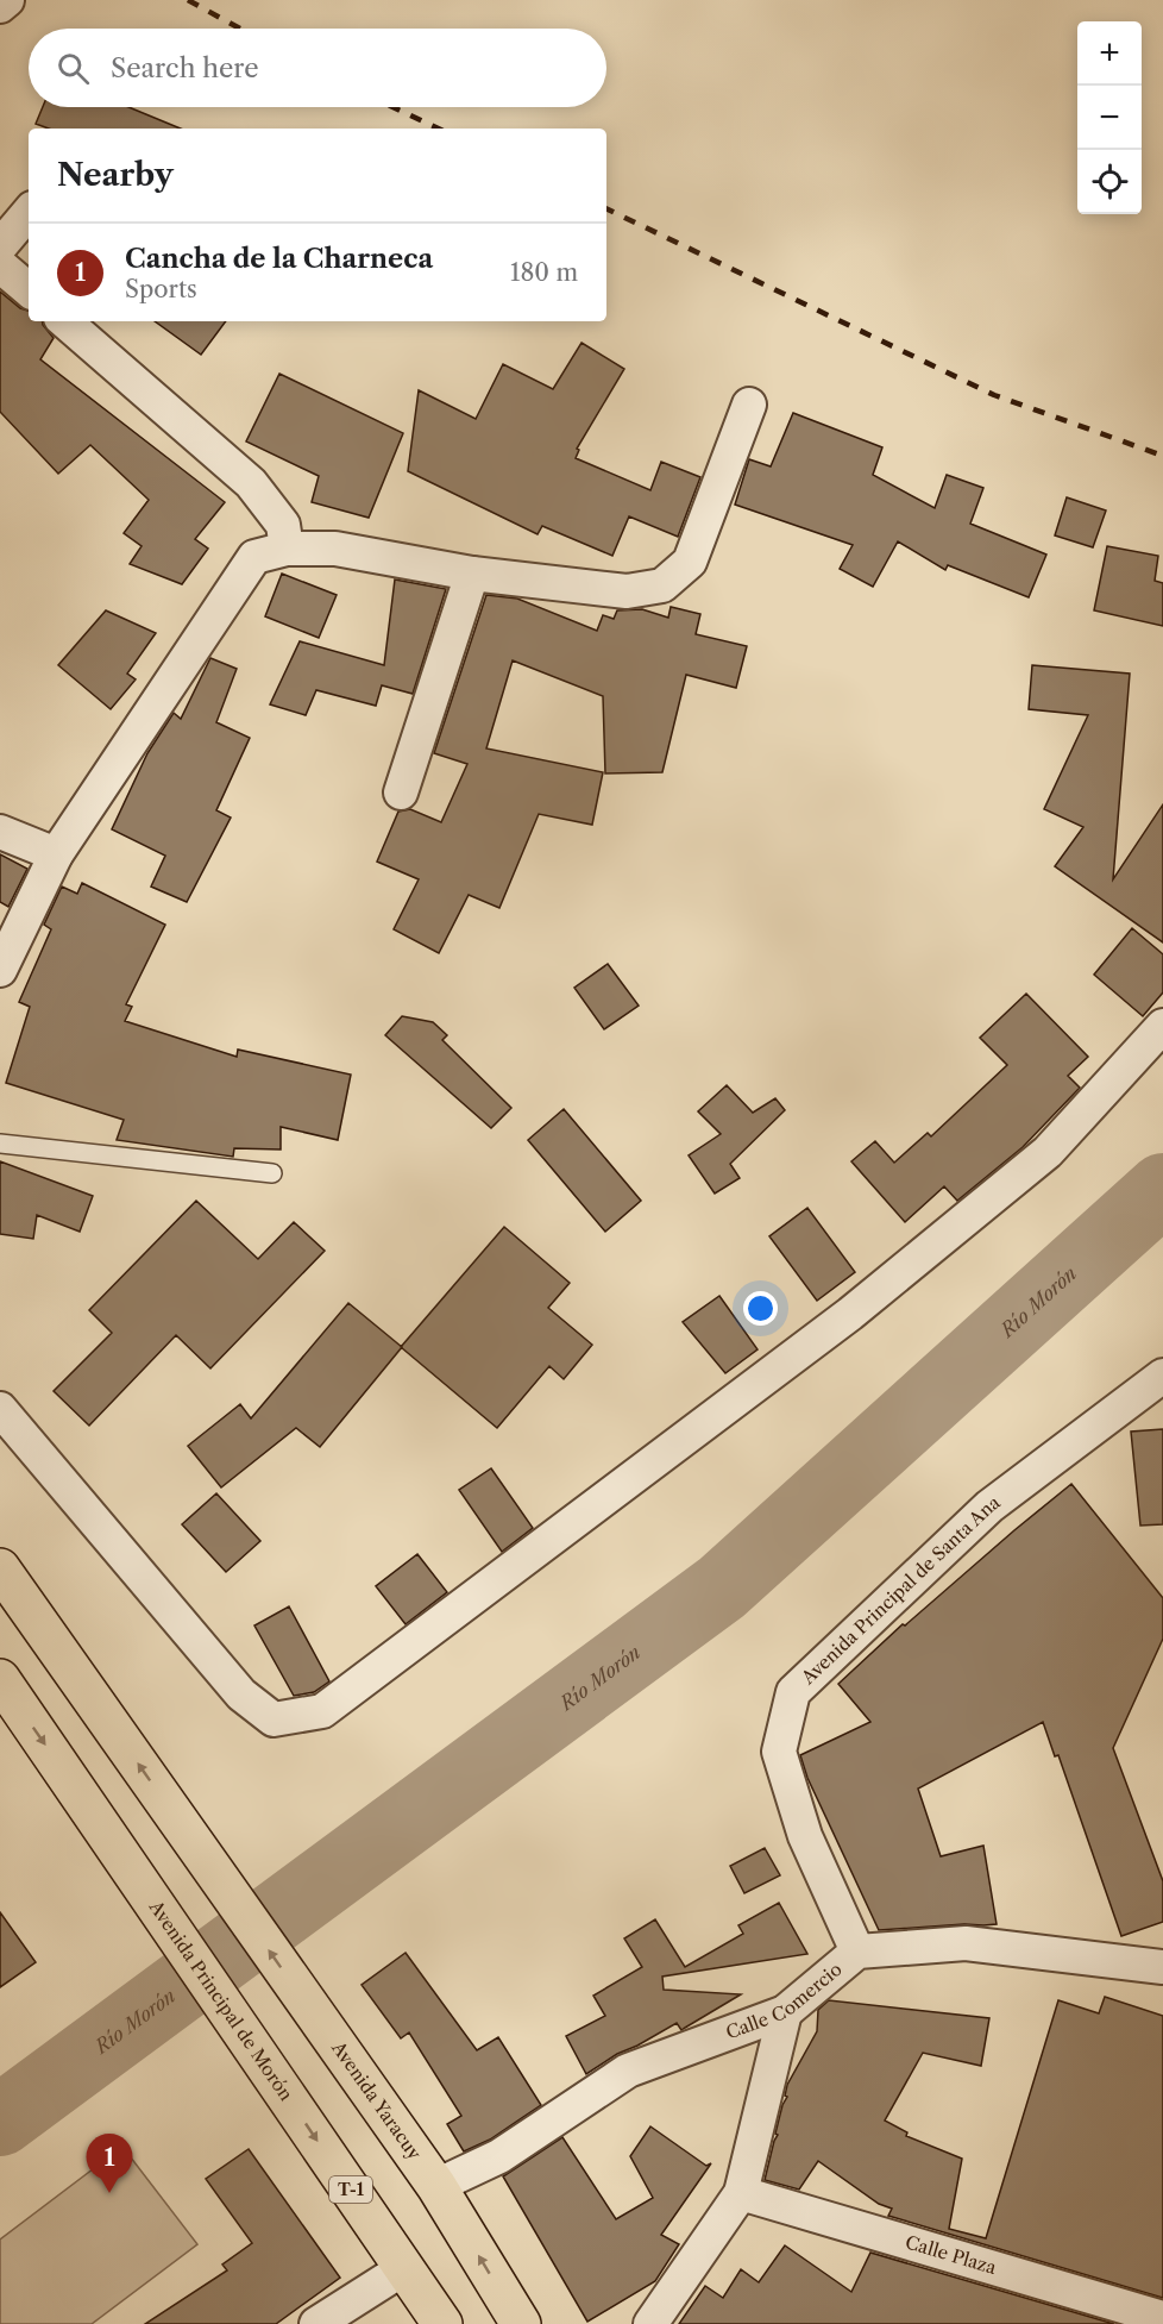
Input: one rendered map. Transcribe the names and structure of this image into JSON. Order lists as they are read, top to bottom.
{
  "streets": {
    "main road": ["Avenida Principal de Morón", "Avenida Yaracuy", "T-1"],
    "street": ["Avenida Principal de Santa Ana", "Calle Comercio", "Calle Plaza"]
  },
  "crossings": [
    ["Avenida Principal de Santa Ana", "Calle Comercio"],
    ["Calle Comercio", "Avenida Yaracuy"]
  ],
  "one_way": ["Avenida Principal de Morón", "Avenida Yaracuy"],
  "water": ["Río Morón"],
  "page": {
    "map_buttons": ["+", "−"],
    "search": "Search here",
    "heading": "Nearby",
    "list": [
      {
        "mark": "1",
        "name": "Cancha de la Charneca",
        "note": "Sports",
        "value": "180 m"
      }
    ],
    "pins": "1"
  }
}
